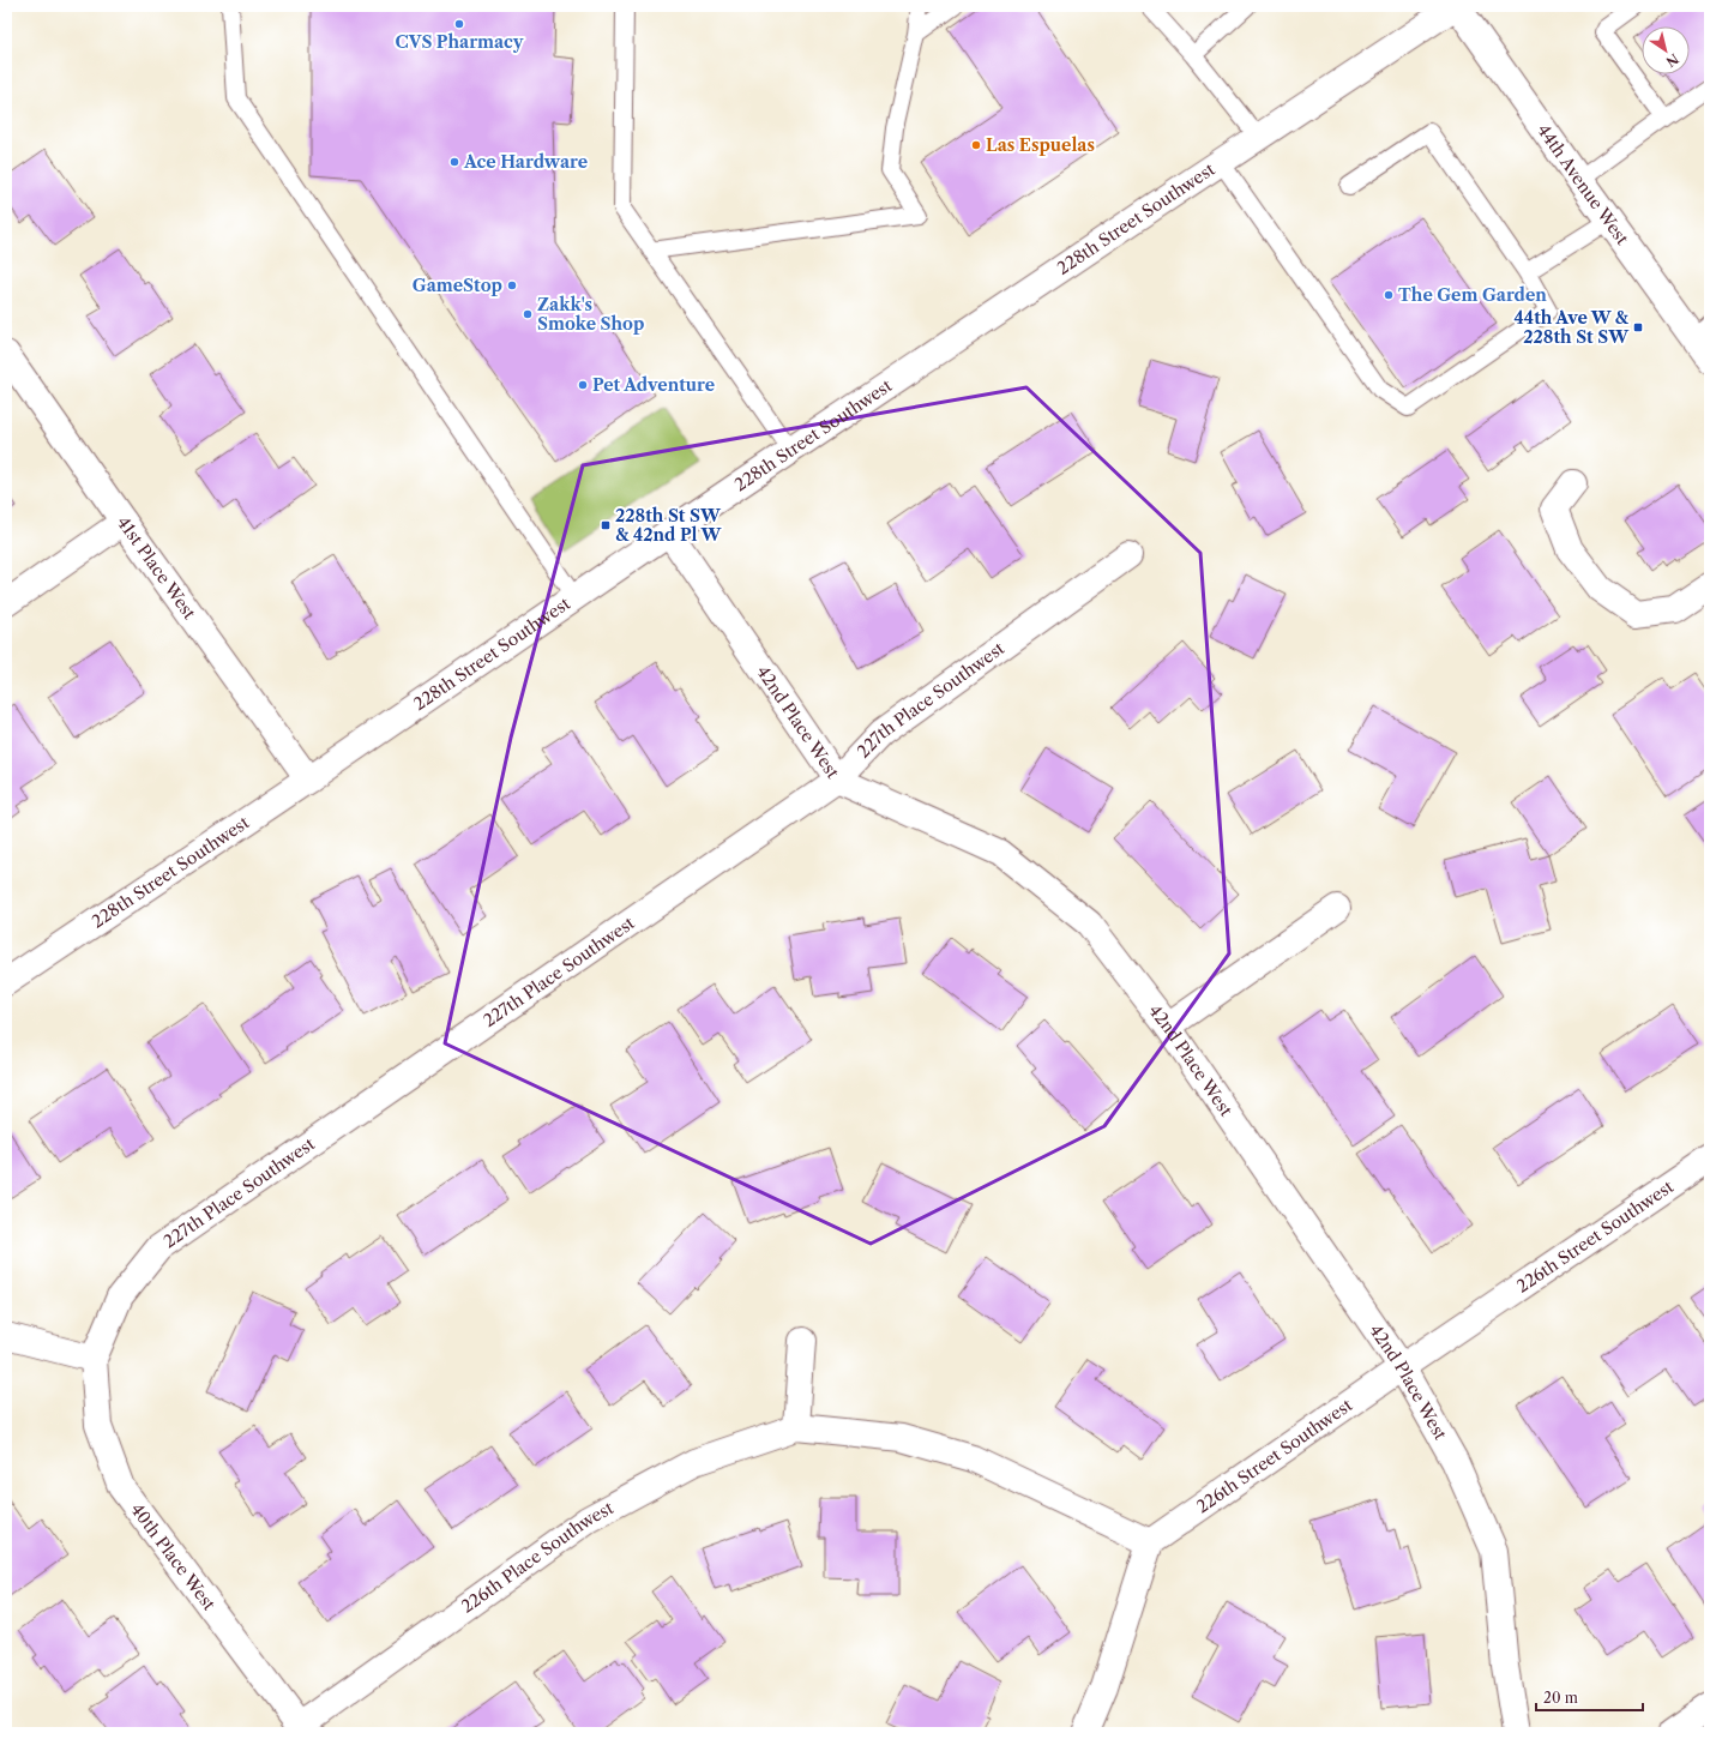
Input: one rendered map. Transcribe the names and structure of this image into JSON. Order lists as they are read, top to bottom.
{
  "streets": {
    "street": [
      "44th Avenue West",
      "228th Street Southwest",
      "41st Place West",
      "227th Place Southwest",
      "42nd Place West",
      "226th Street Southwest",
      "40th Place West",
      "226th Place Southwest"
    ]
  },
  "crossings": [
    ["44th Avenue West", "228th Street Southwest"],
    ["228th Street Southwest", "41st Place West"],
    ["228th Street Southwest", "42nd Place West"],
    ["227th Place Southwest", "42nd Place West"],
    ["227th Place Southwest", "40th Place West"],
    ["42nd Place West", "226th Street Southwest"],
    ["40th Place West", "226th Place Southwest"]
  ],
  "places": {
    "other": [
      "CVS Pharmacy",
      "Las Espuelas",
      "Ace Hardware",
      "GameStop",
      "The Gem Garden",
      "Zakk's Smoke Shop",
      "Pet Adventure"
    ],
    "transit": ["44th Ave W & 228th St SW", "228th St SW & 42nd Pl W"]
  },
  "scale_bar": "20 m",
  "north": "bottom right"
}
